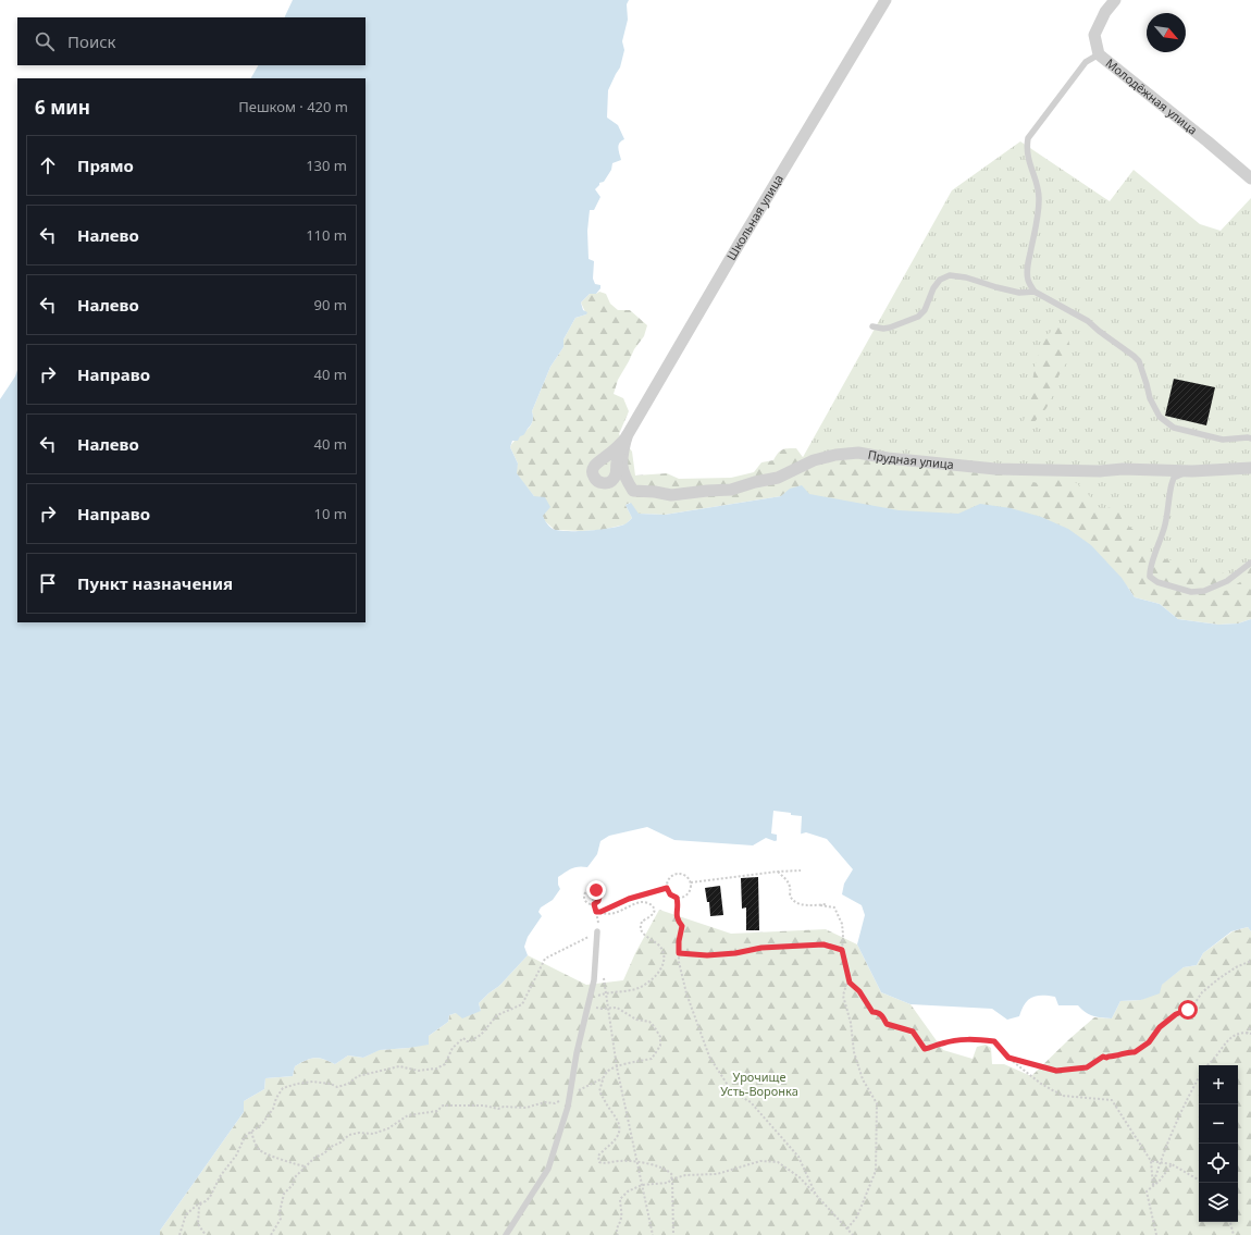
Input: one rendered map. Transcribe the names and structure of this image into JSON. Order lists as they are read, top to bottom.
{
  "streets": {
    "street": ["Молодёжная улица", "Школьная улица", "Прудная улица"]
  },
  "crossings": [
    ["Школьная улица", "Прудная улица"]
  ],
  "parks": ["Урочище Усть-Воронка"],
  "north": "bottom right",
  "page": {
    "search": "Поиск",
    "heading": ["6 мин", "Пешком · 420 m"],
    "list": [
      ["Прямо", "130 m"],
      ["Налево", "110 m"],
      ["Налево", "90 m"],
      ["Направо", "40 m"],
      ["Налево", "40 m"],
      ["Направо", "10 m"],
      "Пункт назначения"
    ],
    "map_buttons": ["+", "−"]
  }
}
